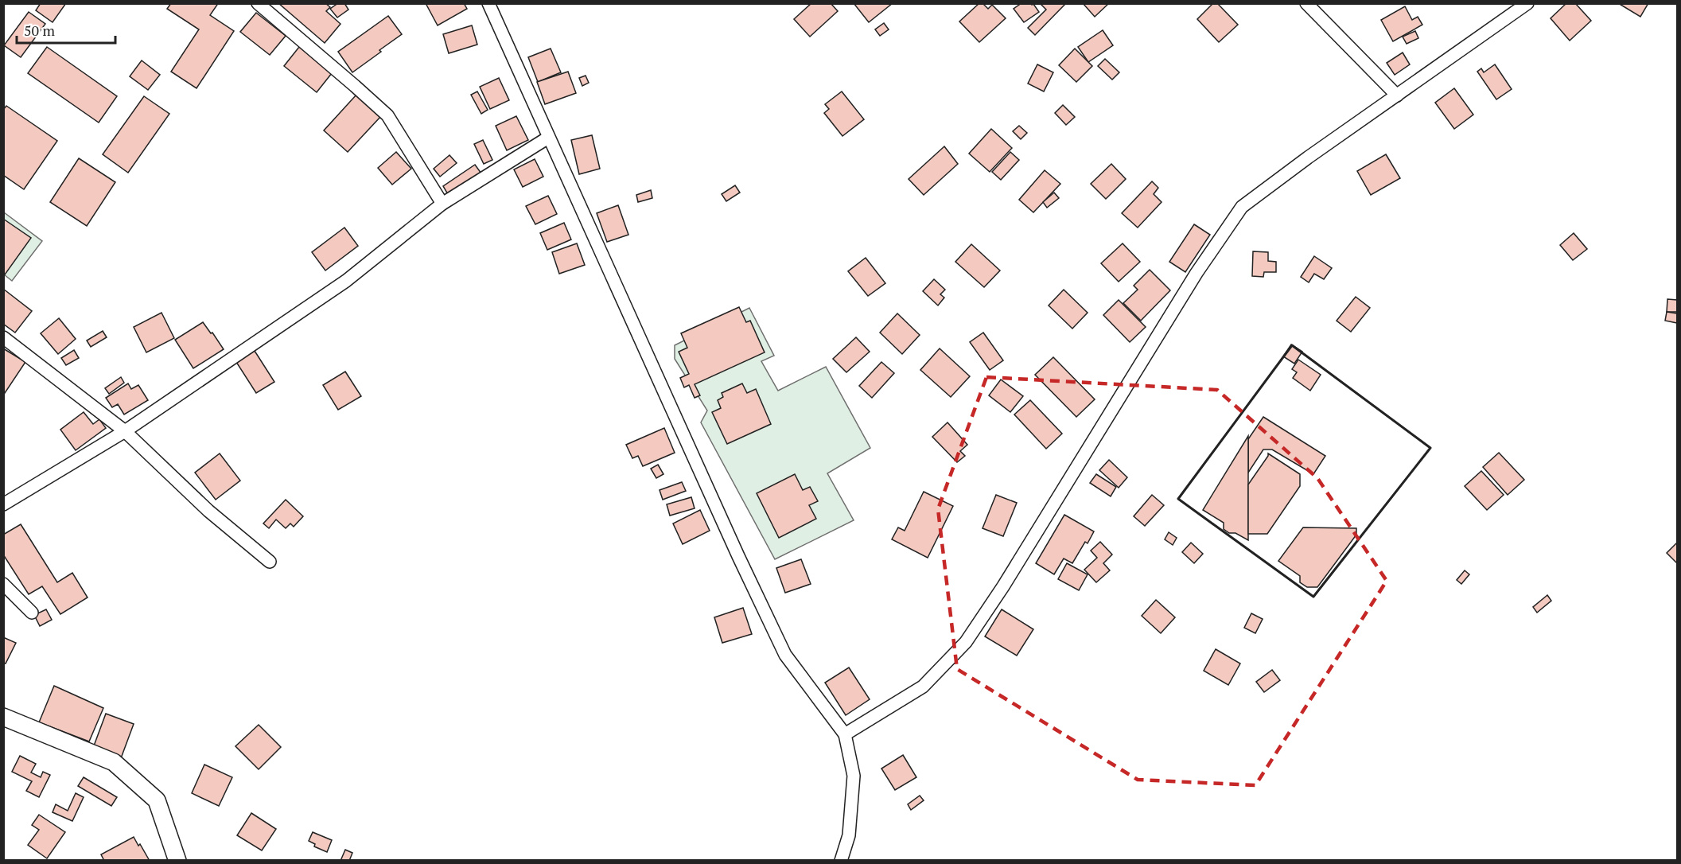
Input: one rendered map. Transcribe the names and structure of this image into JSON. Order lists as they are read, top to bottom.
{
  "scale_bar": "50 m"
}
